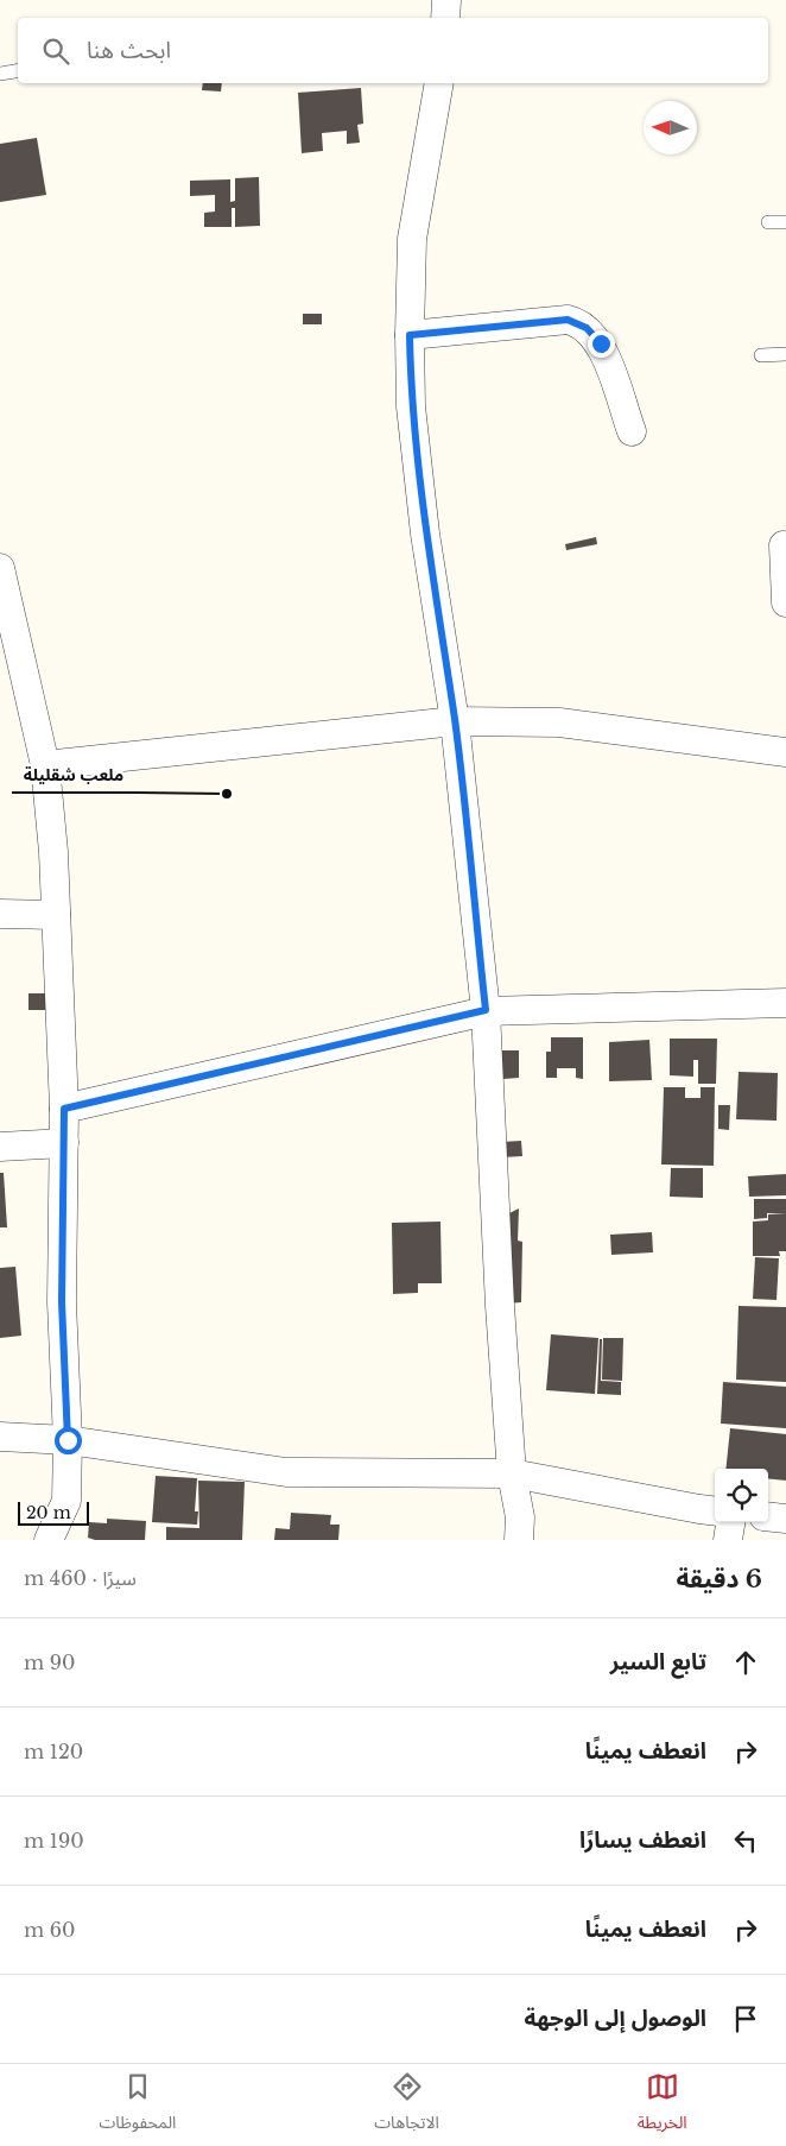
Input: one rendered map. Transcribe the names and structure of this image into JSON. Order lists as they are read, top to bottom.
{
  "places": ["ملعب شقليلة"],
  "scale_bar": "20 m",
  "north": "left",
  "page": {
    "search": "ابحث هنا",
    "scale": "20 m",
    "heading": ["6 دقيقة", "سيرًا · 460 m"],
    "list": [
      ["تابع السير", "90 m"],
      ["انعطف يمينًا", "120 m"],
      ["انعطف يسارًا", "190 m"],
      ["انعطف يمينًا", "60 m"],
      "الوصول إلى الوجهة"
    ],
    "nav": ["الخريطة", "الاتجاهات", "المحفوظات"]
  }
}
